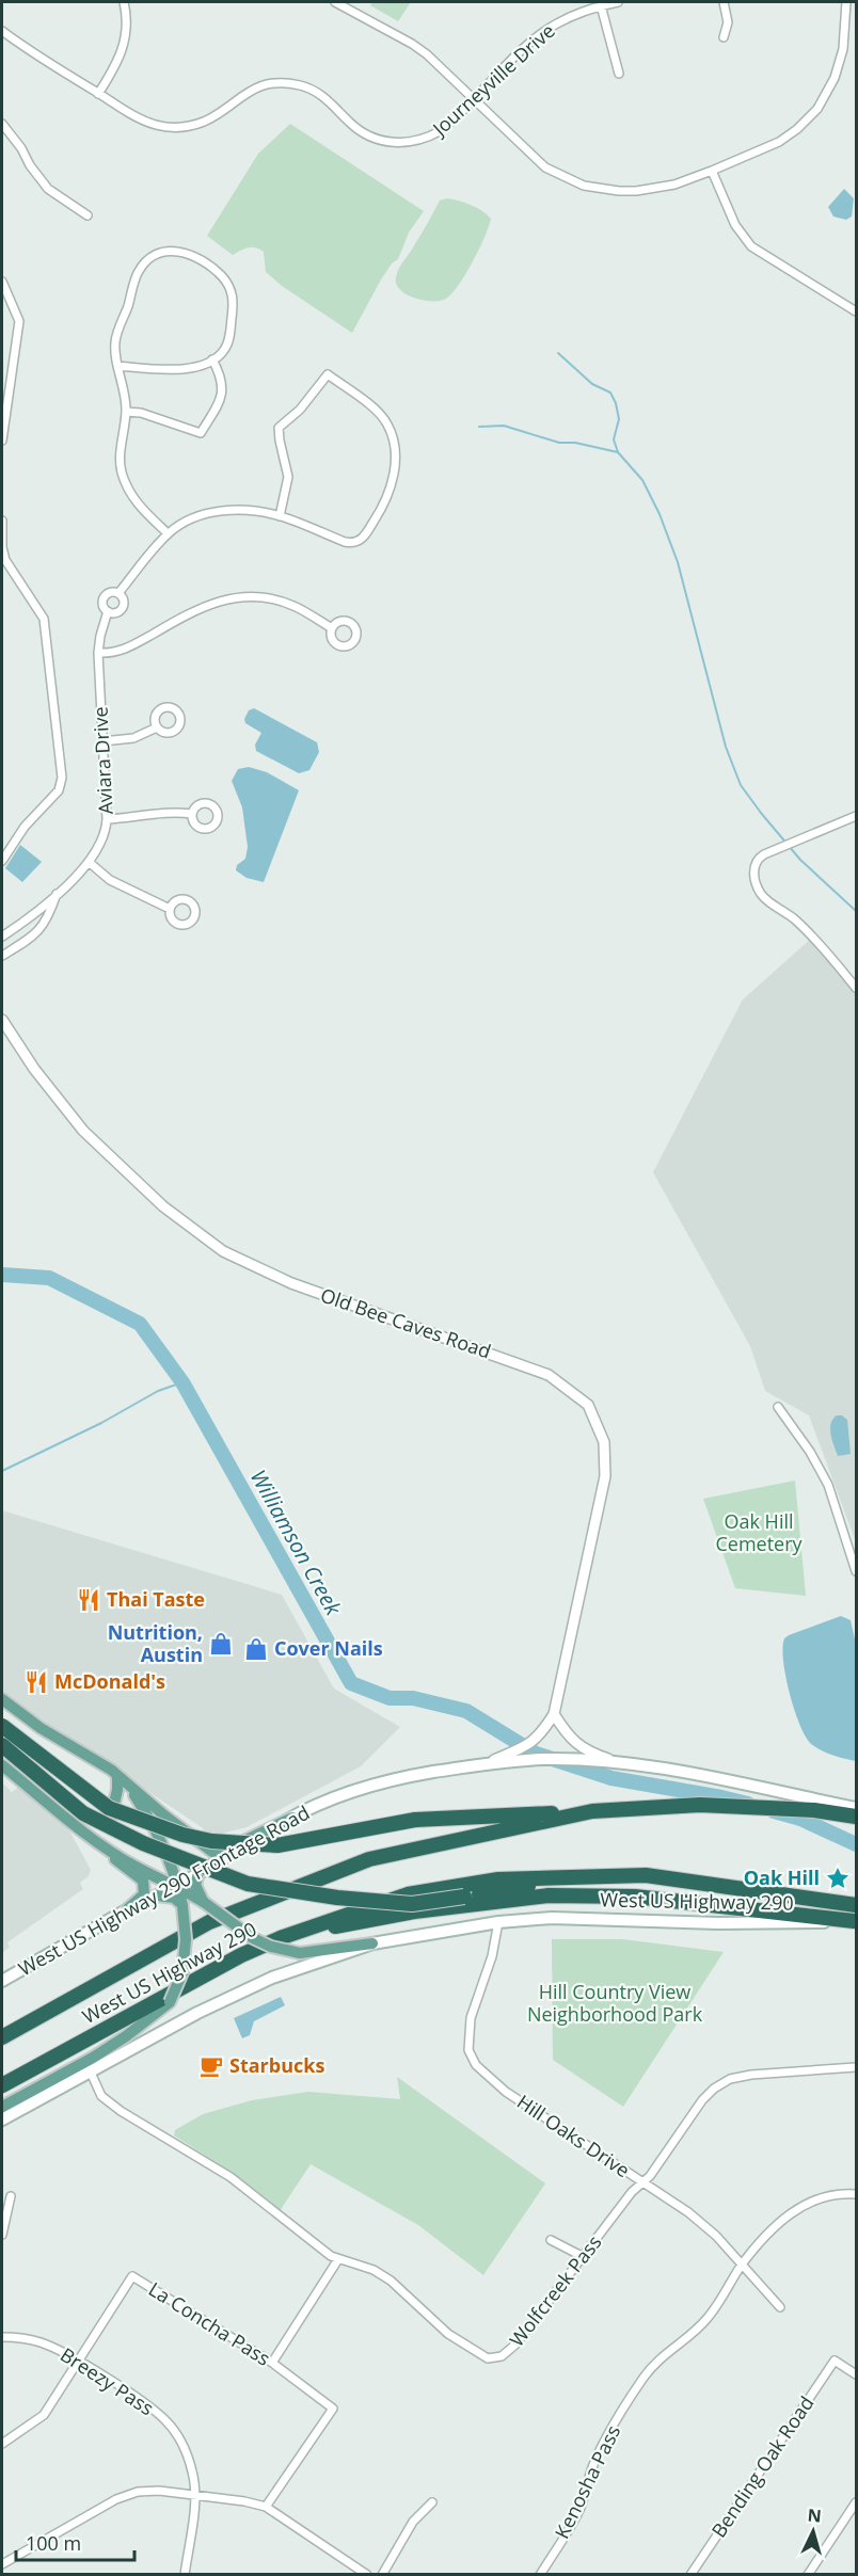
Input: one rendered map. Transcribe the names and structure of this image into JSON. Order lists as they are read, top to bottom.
{
  "streets": {
    "highway": ["West US Highway 290"],
    "main road": ["West US Highway 290 Frontage Road"],
    "street": [
      "Journeyville Drive",
      "Aviara Drive",
      "Old Bee Caves Road",
      "Hill Oaks Drive",
      "Wolfcreek Pass",
      "La Concha Pass",
      "Breezy Pass",
      "Bending Oak Road",
      "Kenosha Pass"
    ]
  },
  "crossings": [
    ["Old Bee Caves Road", "West US Highway 290 Frontage Road"],
    ["West US Highway 290", "Hill Oaks Drive"],
    ["West US Highway 290", "Wolfcreek Pass"],
    ["Hill Oaks Drive", "Wolfcreek Pass"],
    ["Hill Oaks Drive", "Kenosha Pass"],
    ["La Concha Pass", "Breezy Pass"]
  ],
  "water": ["Williamson Creek"],
  "parks": ["Oak Hill Cemetery", "Hill Country View Neighborhood Park"],
  "places": {
    "restaurant": ["Thai Taste", "McDonald's"],
    "shop": ["Nutrition, Austin", "Cover Nails"],
    "place": ["Oak Hill"],
    "cafe": ["Starbucks"]
  },
  "scale_bar": "100 m",
  "north": "top"
}
